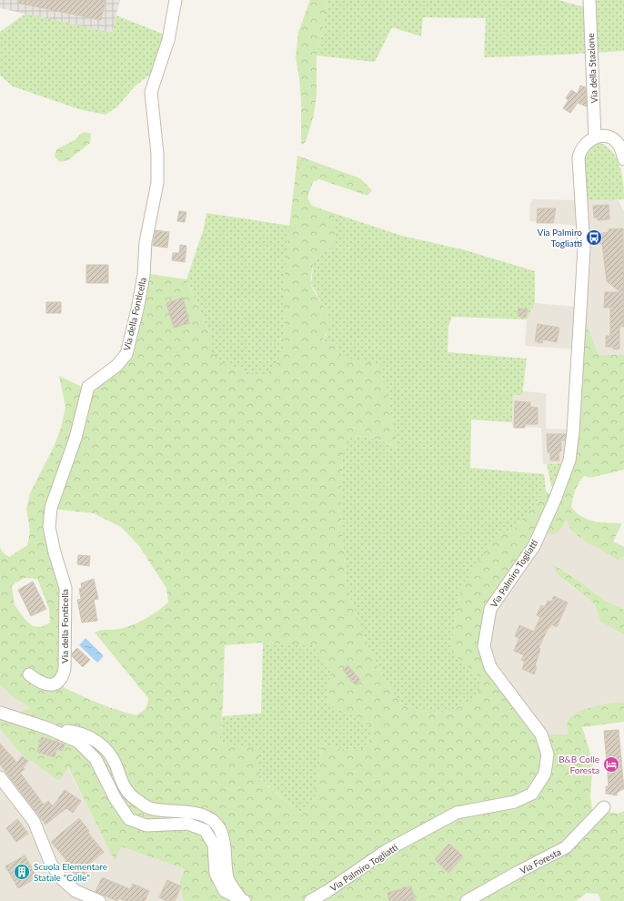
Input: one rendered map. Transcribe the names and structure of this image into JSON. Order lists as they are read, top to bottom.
{
  "streets": {
    "street": [
      "Via della Stazione",
      "Via della Fonticella",
      "Via Palmiro Togliatti",
      "Via Foresta"
    ]
  },
  "crossings": [
    ["Via della Stazione", "Via Palmiro Togliatti"]
  ],
  "places": {
    "bus stop": ["Via Palmiro Togliatti"],
    "hotel": ["B&B Colle Foresta"],
    "building": ["Scuola Elementare Statale \"Colle\""]
  }
}
